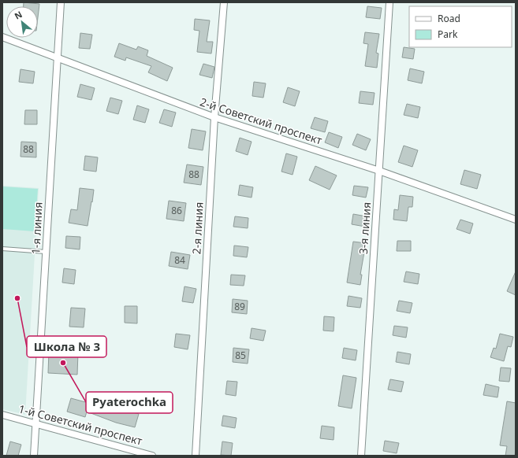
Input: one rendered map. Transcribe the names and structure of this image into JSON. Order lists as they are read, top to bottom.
{
  "streets": {
    "street": [
      "2-й Советский проспект",
      "1-я линия",
      "2-я линия",
      "3-я линия",
      "1-й Советский проспект"
    ]
  },
  "crossings": [
    ["2-й Советский проспект", "1-я линия"],
    ["2-й Советский проспект", "2-я линия"],
    ["2-й Советский проспект", "3-я линия"],
    ["1-я линия", "1-й Советский проспект"]
  ],
  "places": ["Школа № 3", "Pyaterochka"],
  "house_numbers": [
    "88",
    "88",
    "86",
    "84",
    "89",
    "85"
  ],
  "legend": ["Road", "Park"],
  "north": "top left"
}
